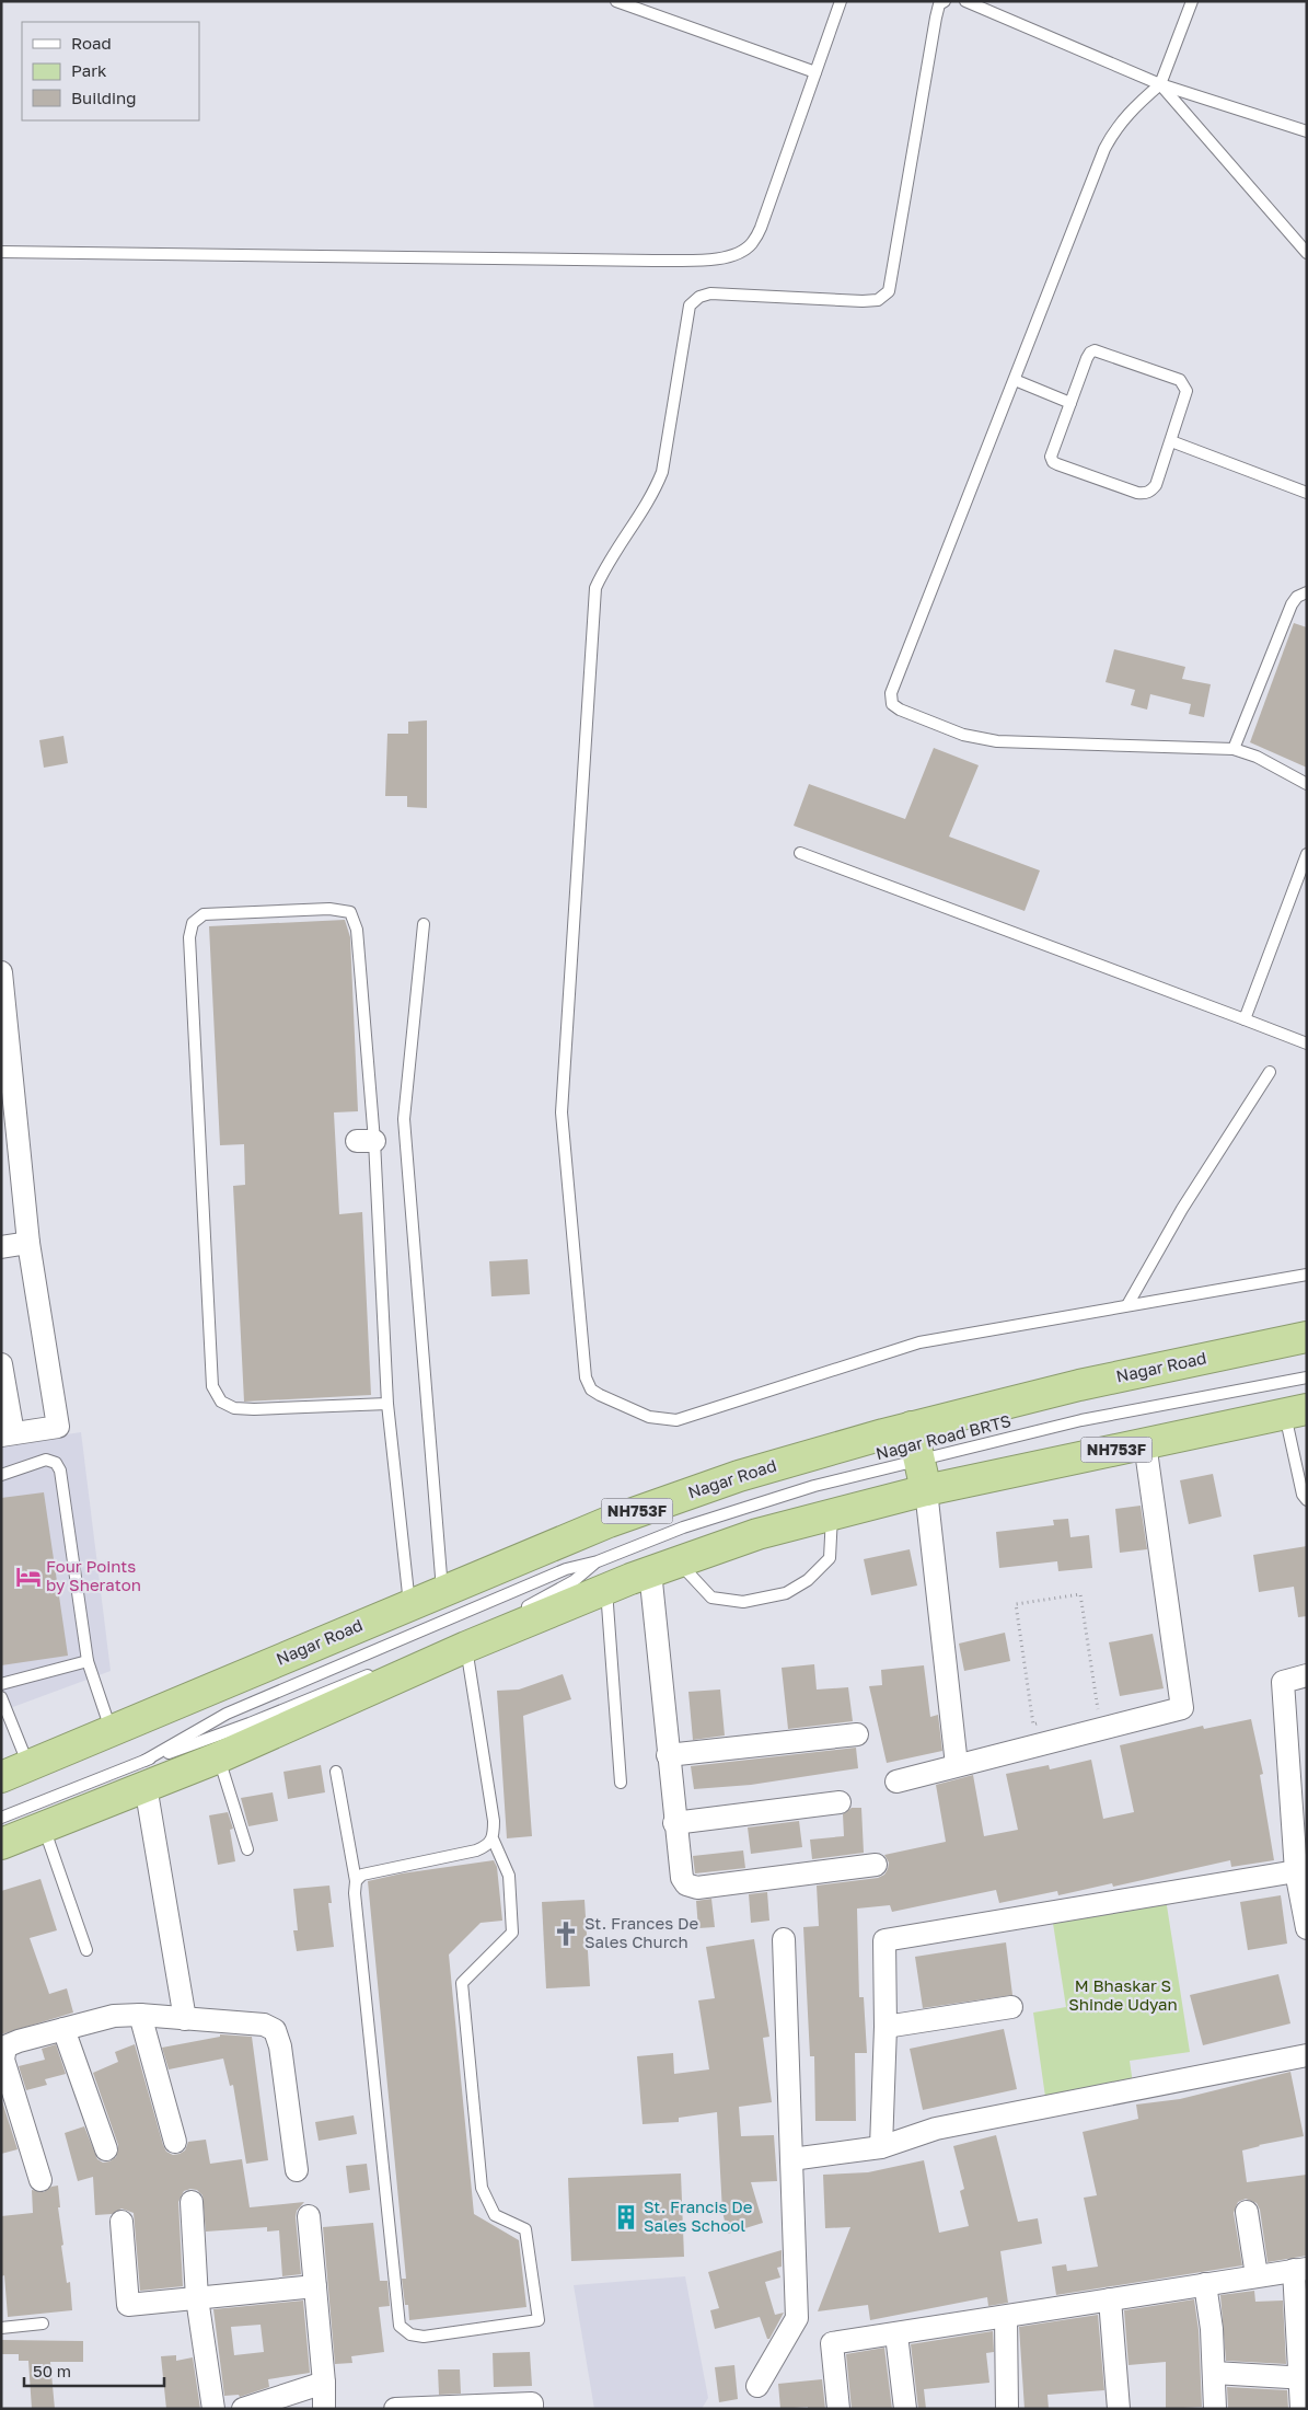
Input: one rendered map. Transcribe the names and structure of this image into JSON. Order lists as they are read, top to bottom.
{
  "streets": {
    "highway": ["Nagar Road", "NH753F"],
    "lane": ["Nagar Road BRTS"]
  },
  "crossings": [
    ["Nagar Road BRTS", "NH753F"]
  ],
  "parks": ["M Bhaskar S Shinde Udyan"],
  "places": {
    "hotel": ["Four Points by Sheraton"],
    "church": ["St. Frances De Sales Church"],
    "building": ["St. Francis De Sales School"]
  },
  "legend": ["Road", "Park", "Building"],
  "scale_bar": "50 m"
}
